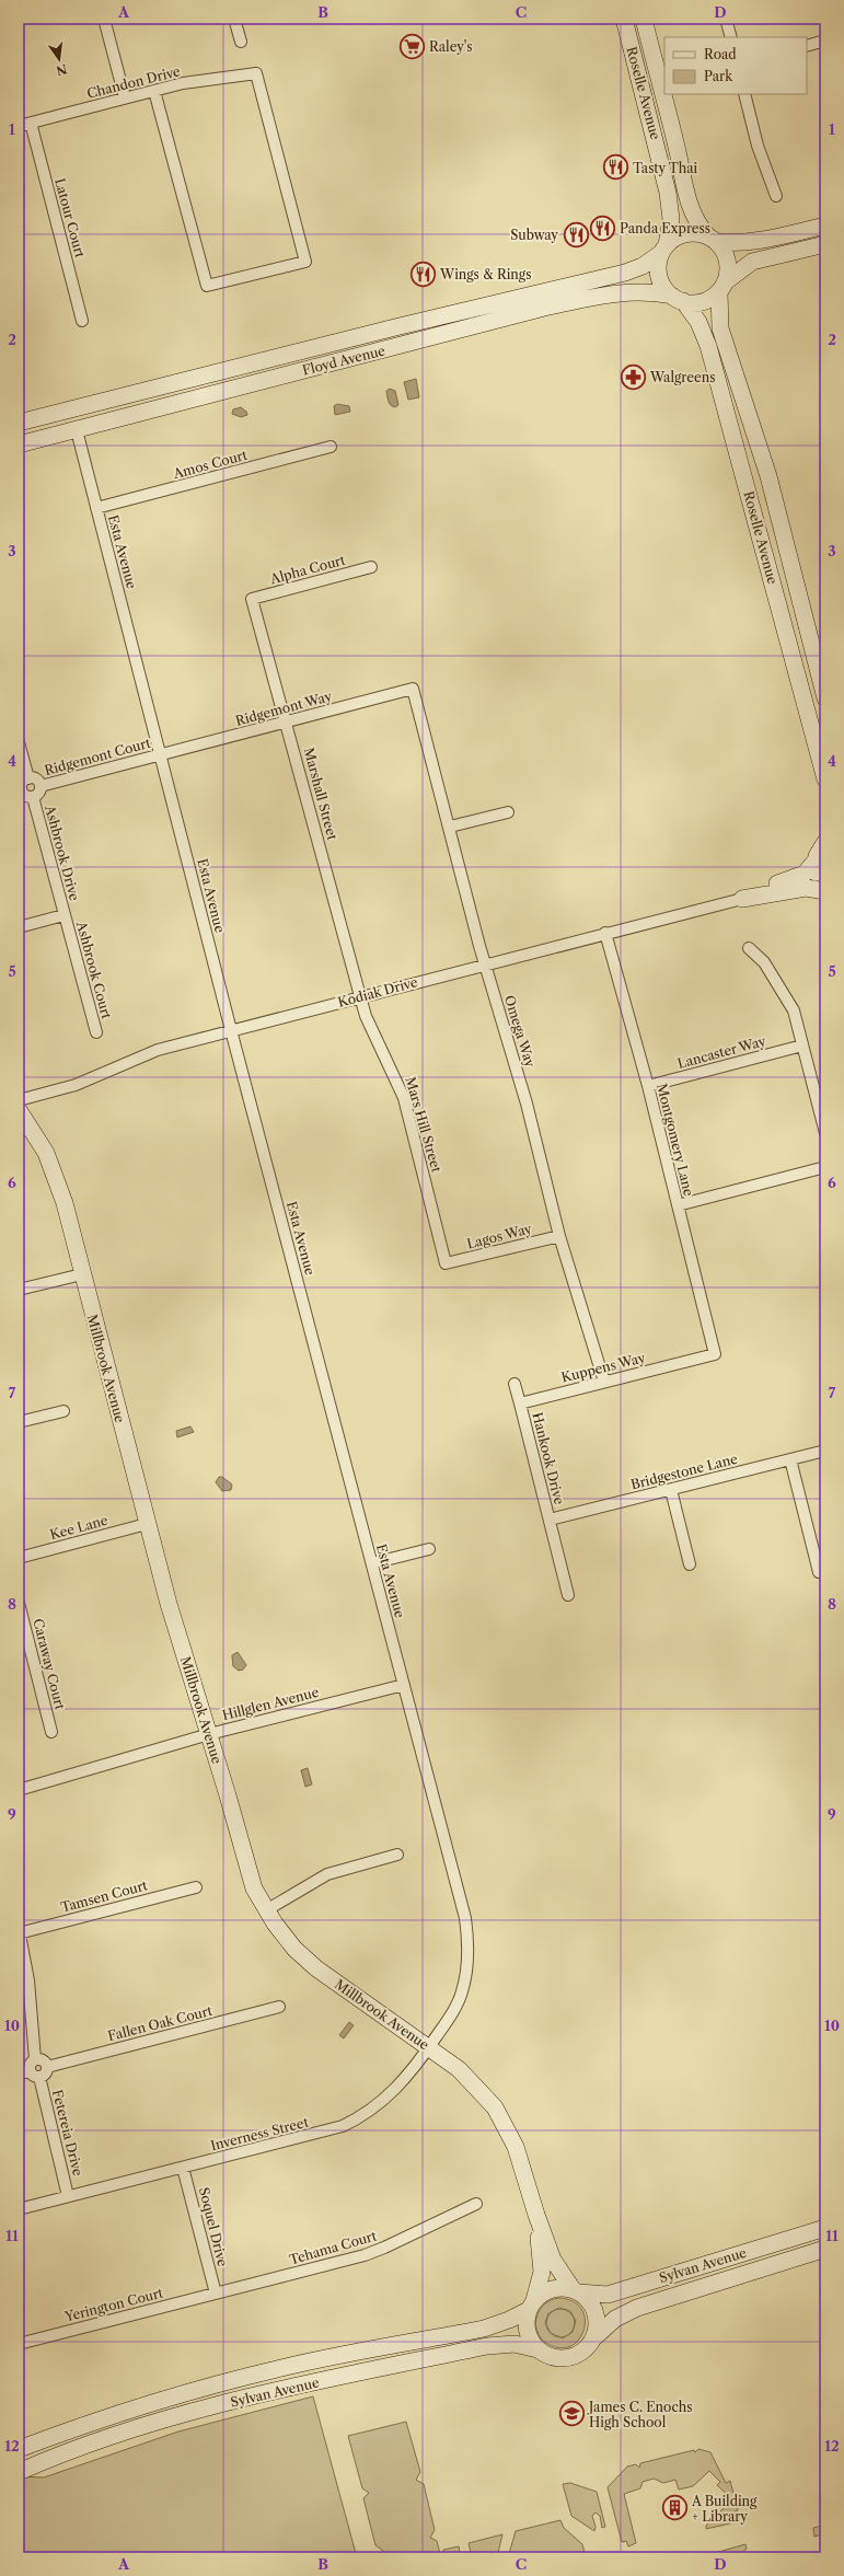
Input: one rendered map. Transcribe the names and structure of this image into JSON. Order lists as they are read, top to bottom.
{
  "streets": {
    "main road": [
      "Roselle Avenue",
      "Floyd Avenue",
      "Kodiak Drive",
      "Millbrook Avenue",
      "Sylvan Avenue"
    ],
    "street": [
      "Chandon Drive",
      "Latour Court",
      "Amos Court",
      "Esta Avenue",
      "Alpha Court",
      "Ridgemont Way",
      "Ridgemont Court",
      "Marshall Street",
      "Ashbrook Drive",
      "Ashbrook Court",
      "Omega Way",
      "Lancaster Way",
      "Mars Hill Street",
      "Montgomery Lane",
      "Lagos Way",
      "Kuppens Way",
      "Hankook Drive",
      "Bridgestone Lane",
      "Kee Lane",
      "Caraway Court",
      "Hillglen Avenue",
      "Tamsen Court",
      "Fallen Oak Court",
      "Fetereia Drive",
      "Inverness Street",
      "Soquel Drive",
      "Tehama Court",
      "Yerington Court"
    ]
  },
  "crossings": [
    ["Chandon Drive", "Latour Court"],
    ["Roselle Avenue", "Floyd Avenue"],
    ["Floyd Avenue", "Esta Avenue"],
    ["Amos Court", "Esta Avenue"],
    ["Esta Avenue", "Ridgemont Way"],
    ["Esta Avenue", "Ridgemont Court"],
    ["Esta Avenue", "Kodiak Drive"],
    ["Esta Avenue", "Millbrook Avenue"],
    ["Esta Avenue", "Hillglen Avenue"],
    ["Esta Avenue", "Inverness Street"],
    ["Alpha Court", "Marshall Street"],
    ["Ridgemont Way", "Ridgemont Court"],
    ["Ridgemont Way", "Marshall Street"],
    ["Ridgemont Way", "Omega Way"],
    ["Ridgemont Court", "Ashbrook Drive"],
    ["Marshall Street", "Kodiak Drive"],
    ["Marshall Street", "Mars Hill Street"],
    ["Ashbrook Drive", "Ashbrook Court"],
    ["Kodiak Drive", "Omega Way"],
    ["Kodiak Drive", "Mars Hill Street"],
    ["Kodiak Drive", "Montgomery Lane"],
    ["Omega Way", "Lagos Way"],
    ["Omega Way", "Kuppens Way"],
    ["Lancaster Way", "Montgomery Lane"],
    ["Mars Hill Street", "Lagos Way"],
    ["Montgomery Lane", "Kuppens Way"],
    ["Kuppens Way", "Hankook Drive"],
    ["Millbrook Avenue", "Kee Lane"],
    ["Millbrook Avenue", "Hillglen Avenue"],
    ["Millbrook Avenue", "Inverness Street"],
    ["Millbrook Avenue", "Sylvan Avenue"],
    ["Hankook Drive", "Bridgestone Lane"],
    ["Fallen Oak Court", "Fetereia Drive"],
    ["Fetereia Drive", "Inverness Street"],
    ["Inverness Street", "Soquel Drive"],
    ["Soquel Drive", "Tehama Court"],
    ["Soquel Drive", "Yerington Court"],
    ["Tehama Court", "Yerington Court"]
  ],
  "places": {
    "supermarket": ["Raley's"],
    "restaurant": [
      "Tasty Thai",
      "Panda Express",
      "Subway",
      "Wings & Rings"
    ],
    "pharmacy": ["Walgreens"],
    "school or university": ["James C. Enochs High School"],
    "building": ["A Building + Library"]
  },
  "legend": ["Road", "Park"],
  "north": "bottom",
  "grid": {
    "columns": [
      "A",
      "B",
      "C",
      "D"
    ],
    "rows": [
      "1",
      "2",
      "3",
      "4",
      "5",
      "6",
      "7",
      "8",
      "9",
      "10",
      "11",
      "12"
    ]
  }
}
